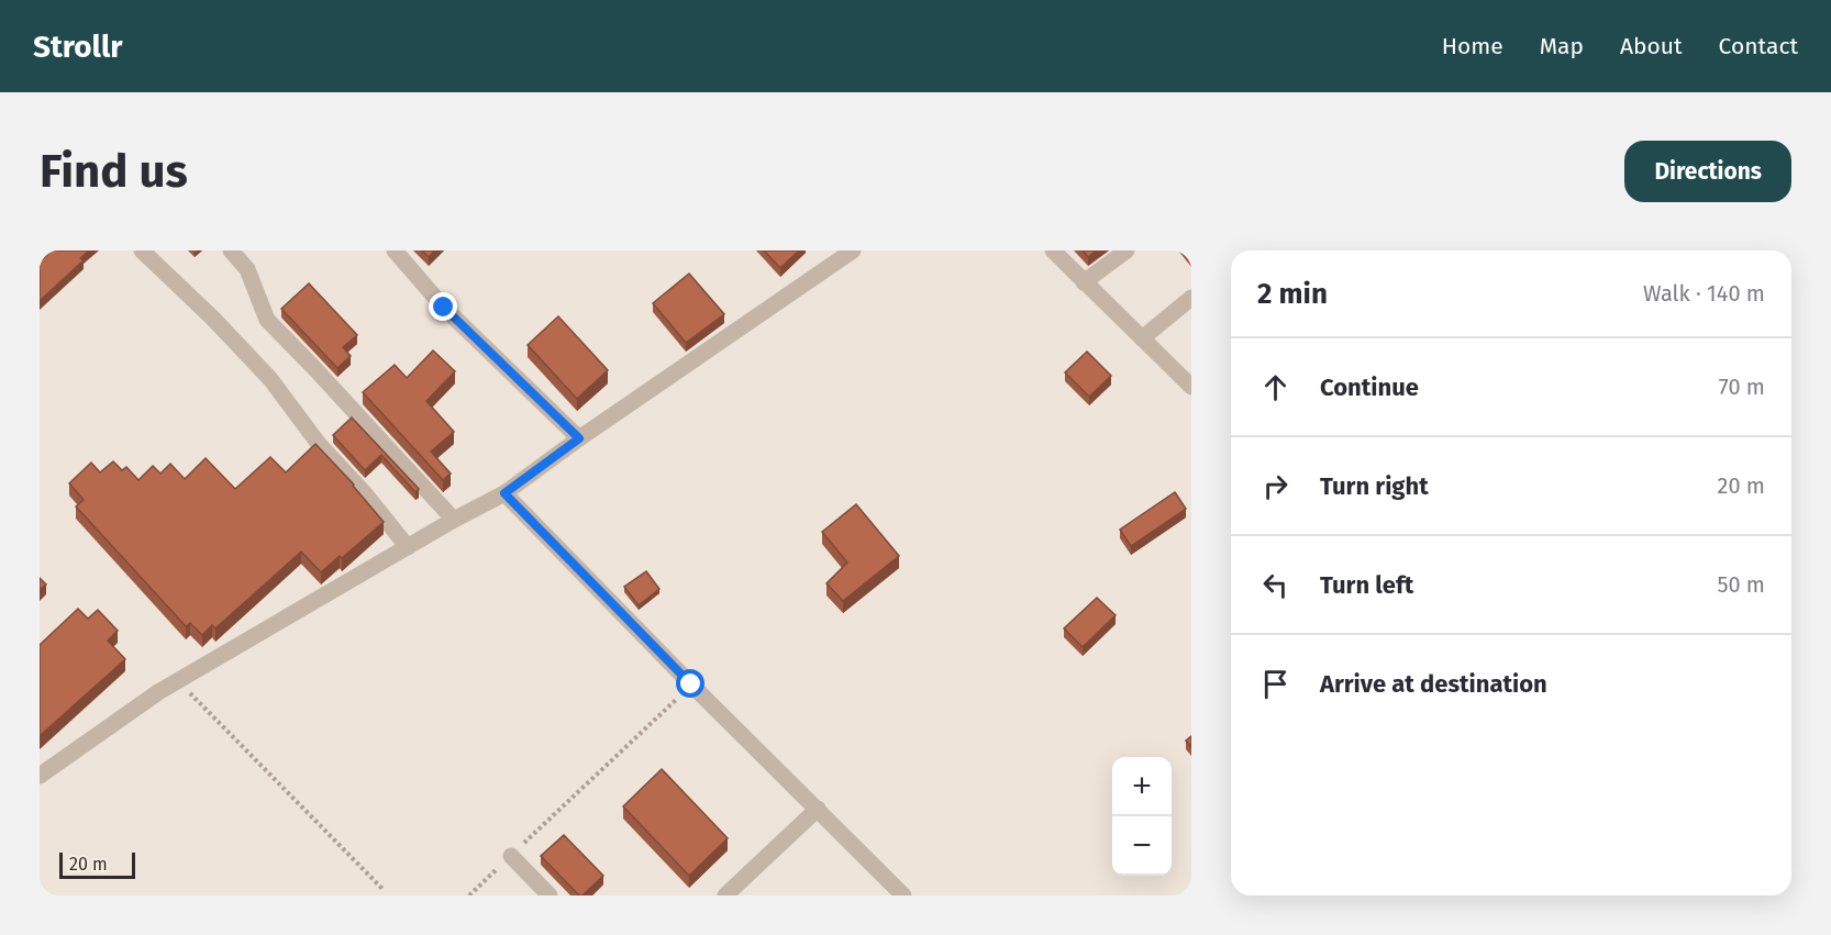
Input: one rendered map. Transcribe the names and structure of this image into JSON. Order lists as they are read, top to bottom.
{
  "scale_bar": "20 m",
  "page": {
    "header": "Strollr",
    "nav": [
      "Home",
      "Map",
      "About",
      "Contact"
    ],
    "buttons": "Directions",
    "title": "Find us",
    "heading": ["2 min", "Walk · 140 m"],
    "list": [
      ["Continue", "70 m"],
      ["Turn right", "20 m"],
      ["Turn left", "50 m"],
      "Arrive at destination"
    ],
    "map_buttons": ["+", "−"],
    "scale": "20 m"
  }
}
